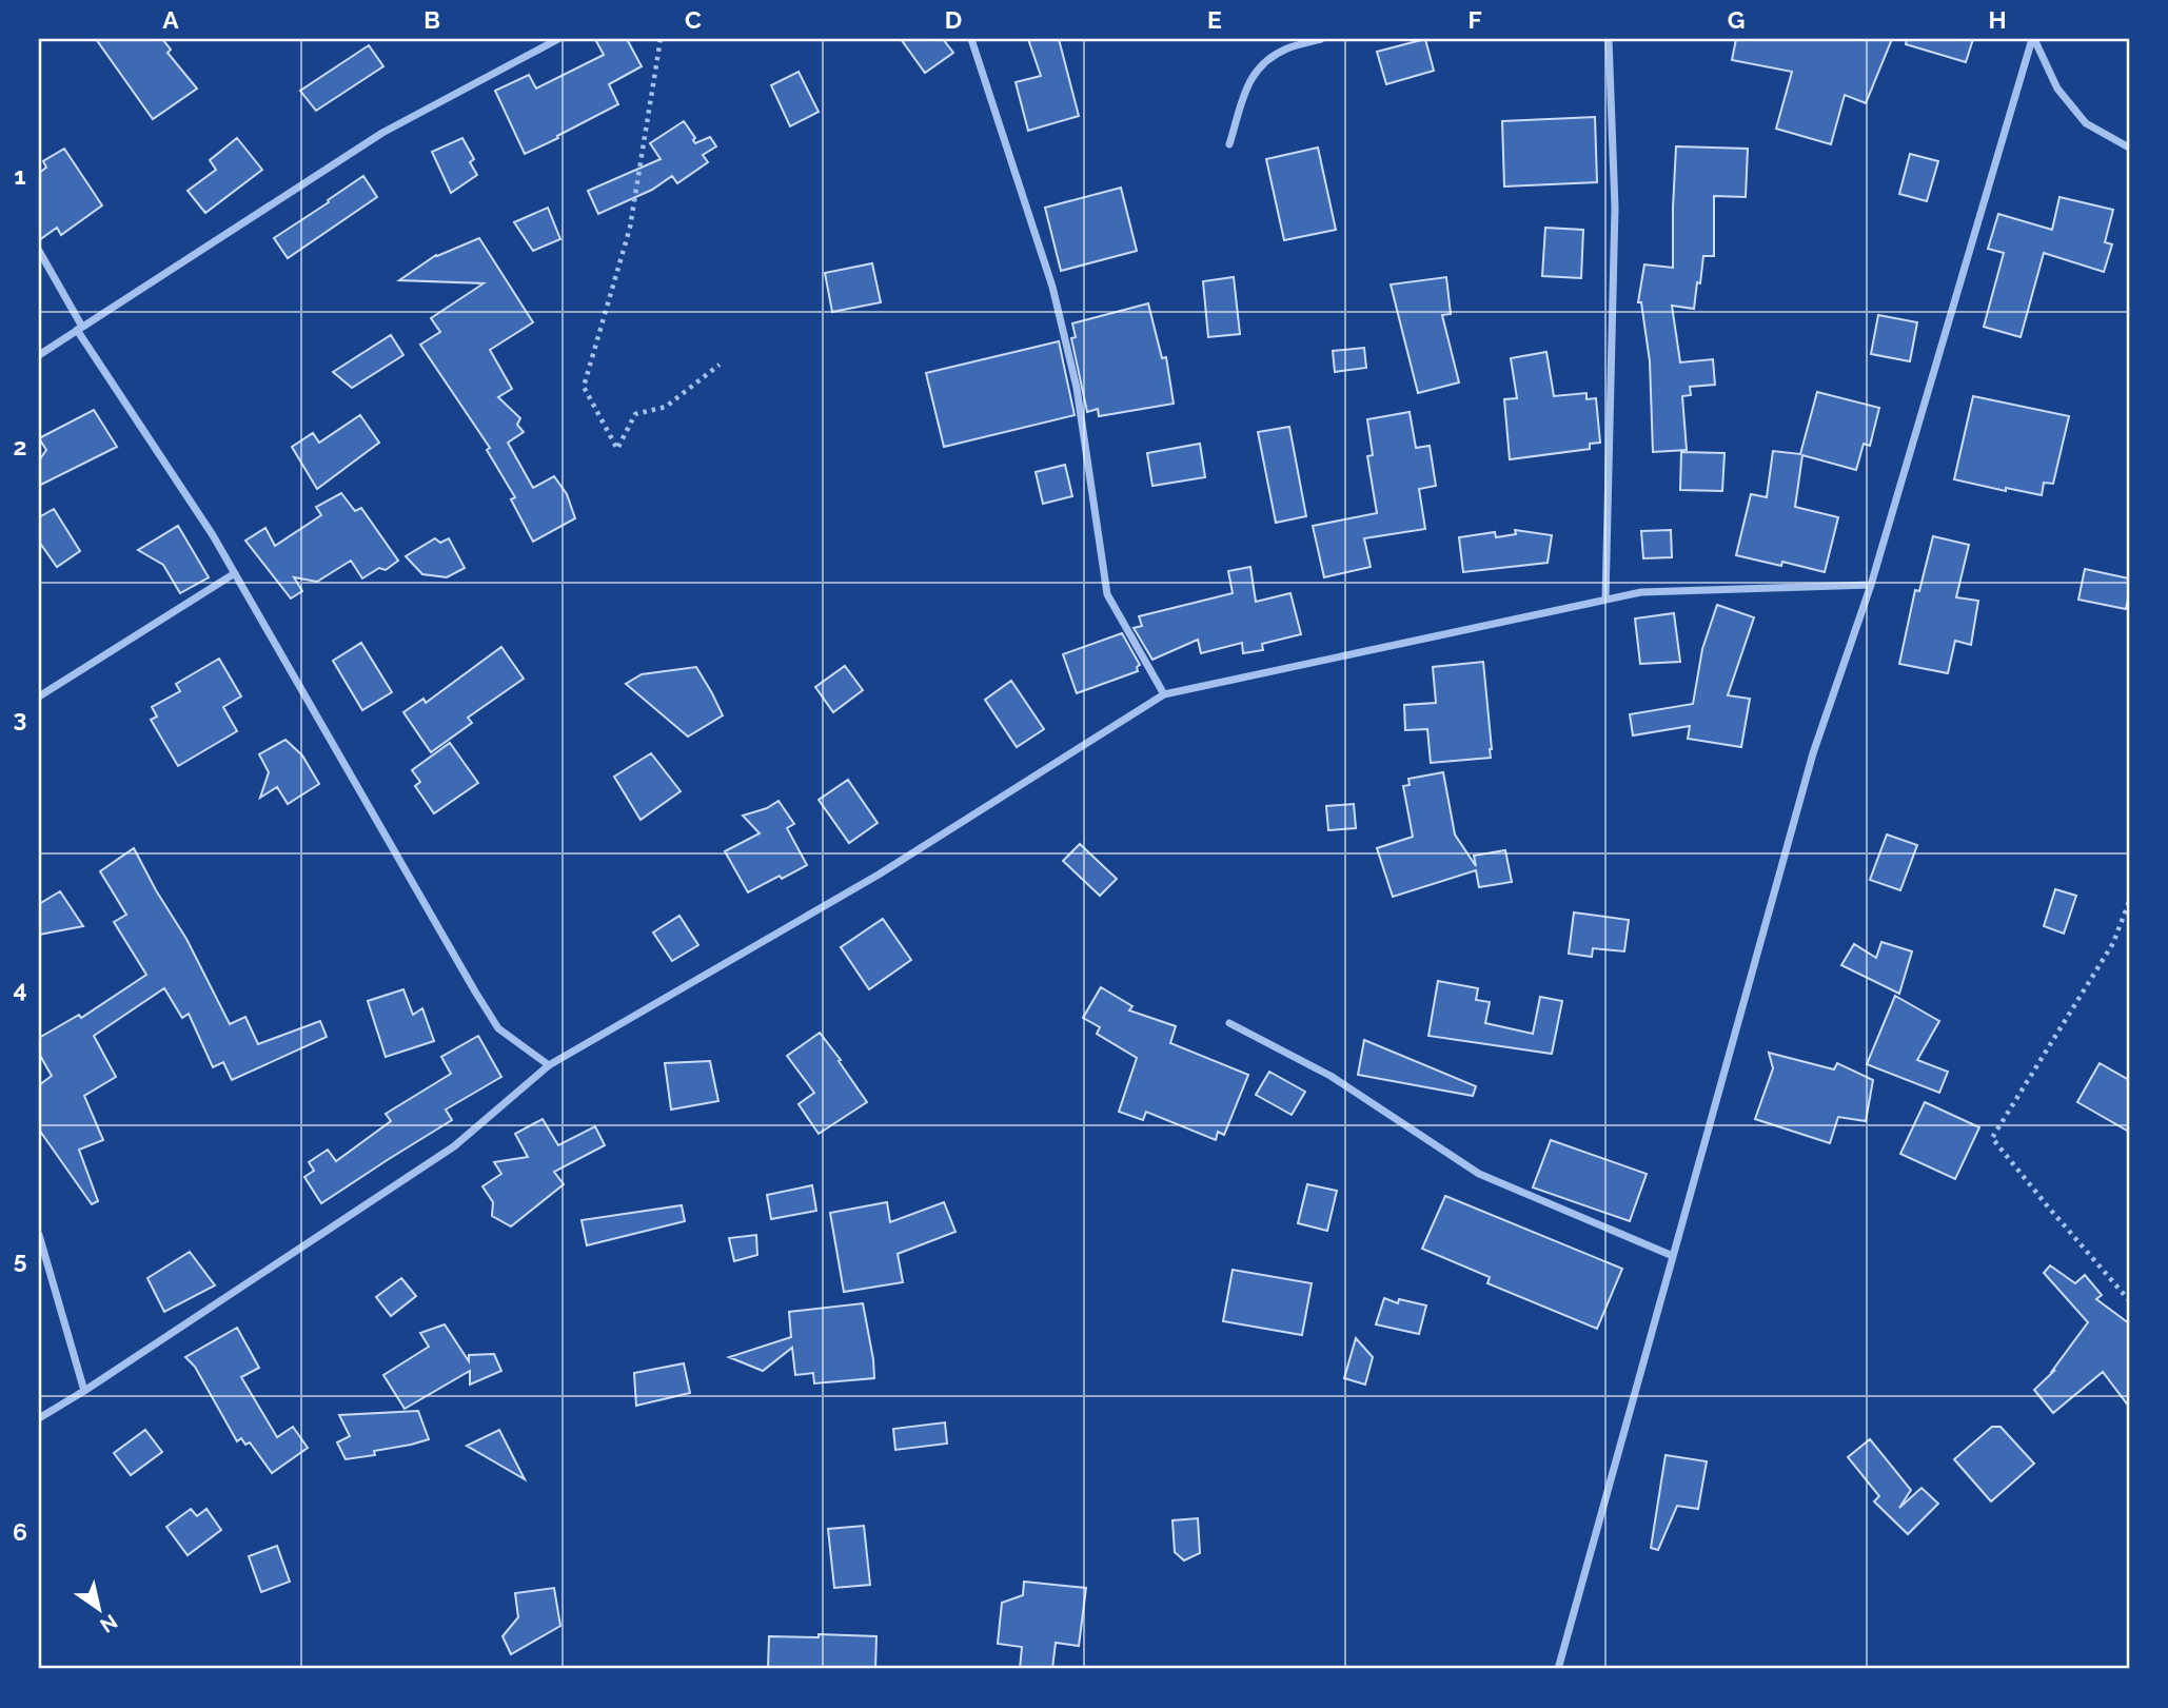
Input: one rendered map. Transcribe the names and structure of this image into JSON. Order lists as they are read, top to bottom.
{
  "north": "bottom right",
  "grid": {
    "columns": [
      "A",
      "B",
      "C",
      "D",
      "E",
      "F",
      "G",
      "H"
    ],
    "rows": [
      "1",
      "2",
      "3",
      "4",
      "5",
      "6"
    ]
  }
}
